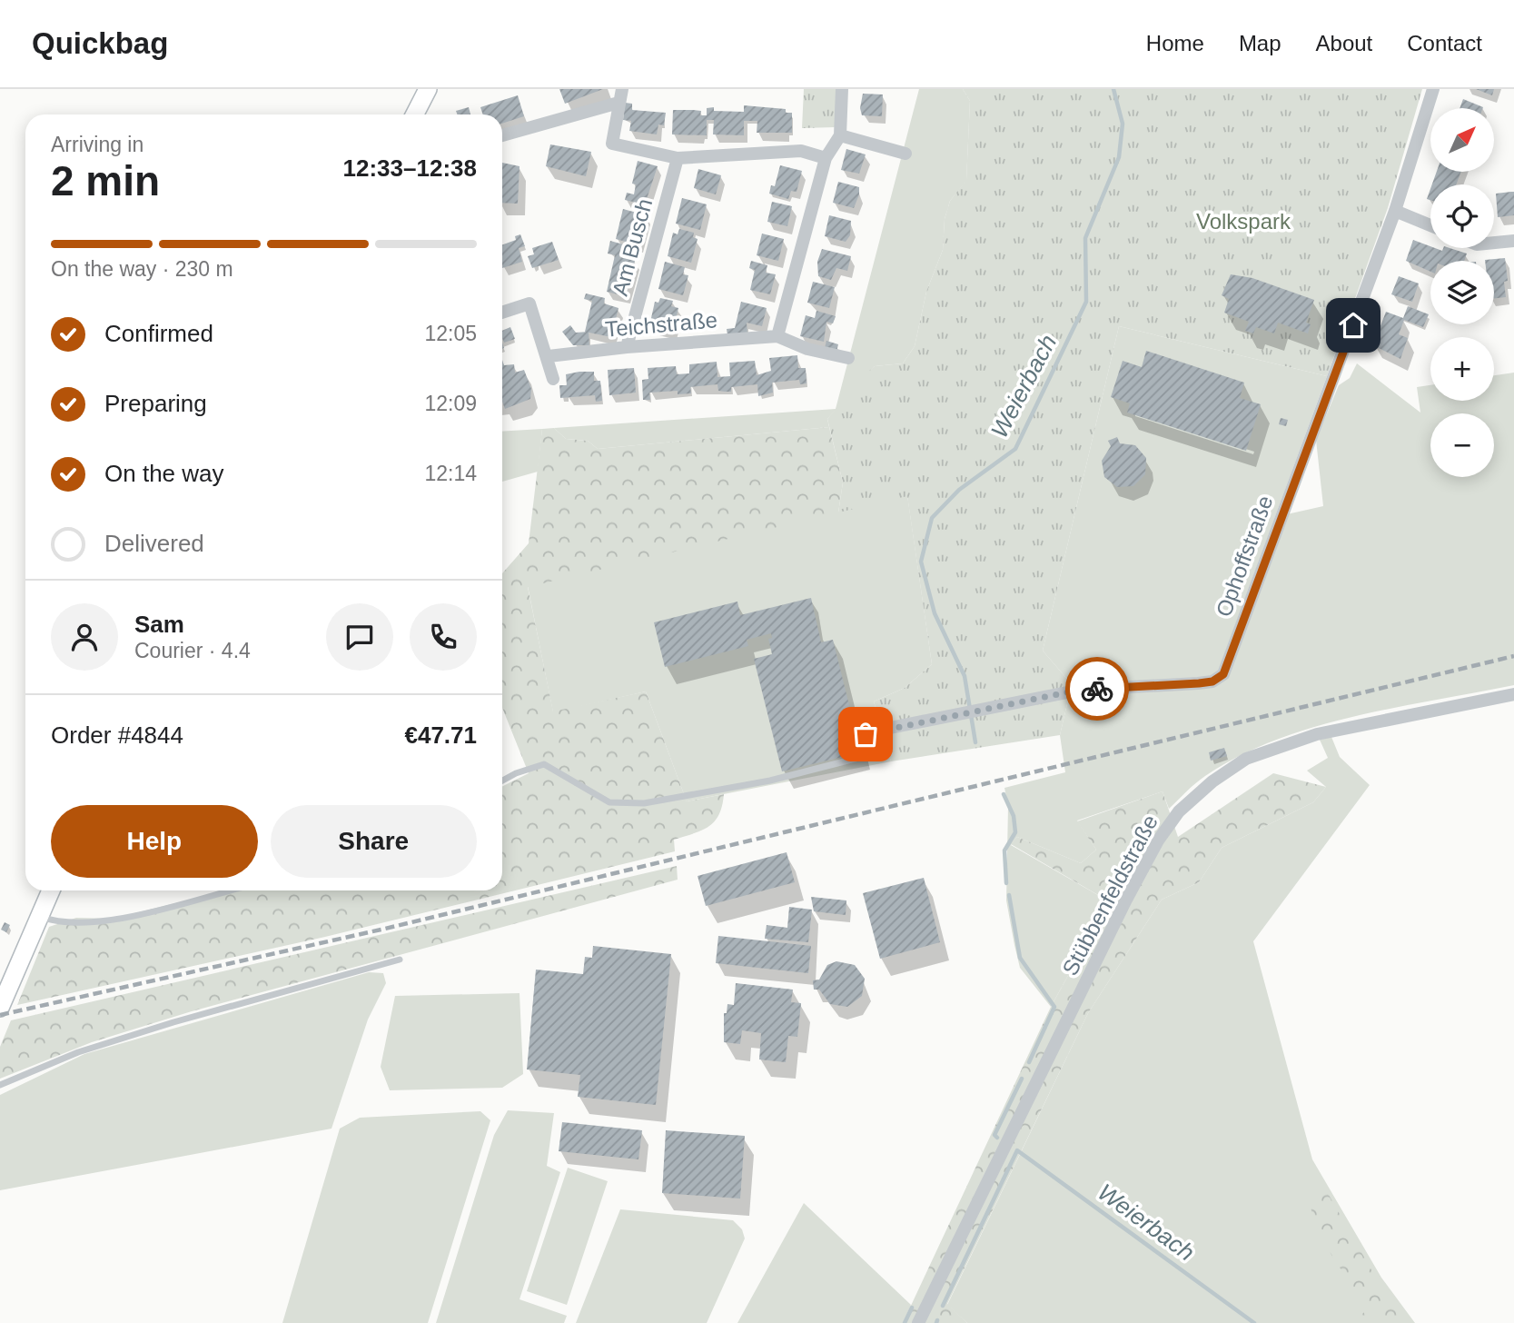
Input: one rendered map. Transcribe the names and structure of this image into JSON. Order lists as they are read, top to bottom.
{
  "streets": {
    "street": [
      "Am Busch",
      "Teichstraße",
      "Ophoffstraße",
      "Stübbenfeldstraße"
    ]
  },
  "crossings": [
    ["Am Busch", "Teichstraße"]
  ],
  "water": ["Weierbach"],
  "parks": ["Volkspark"],
  "north": "top right",
  "page": {
    "header": "Quickbag",
    "nav": [
      "Home",
      "Map",
      "About",
      "Contact"
    ],
    "map_buttons": ["+", "−"],
    "heading": ["2 min", "Arriving in", "12:33–12:38"],
    "panel": [
      "Sam",
      "Courier · 4.4",
      "Order #4844",
      "€47.71"
    ],
    "bar": "On the way · 230 m",
    "list": [
      ["Confirmed", "12:05"],
      ["Preparing", "12:09"],
      ["On the way", "12:14"],
      "Delivered"
    ],
    "buttons": ["Help", "Share"]
  }
}
